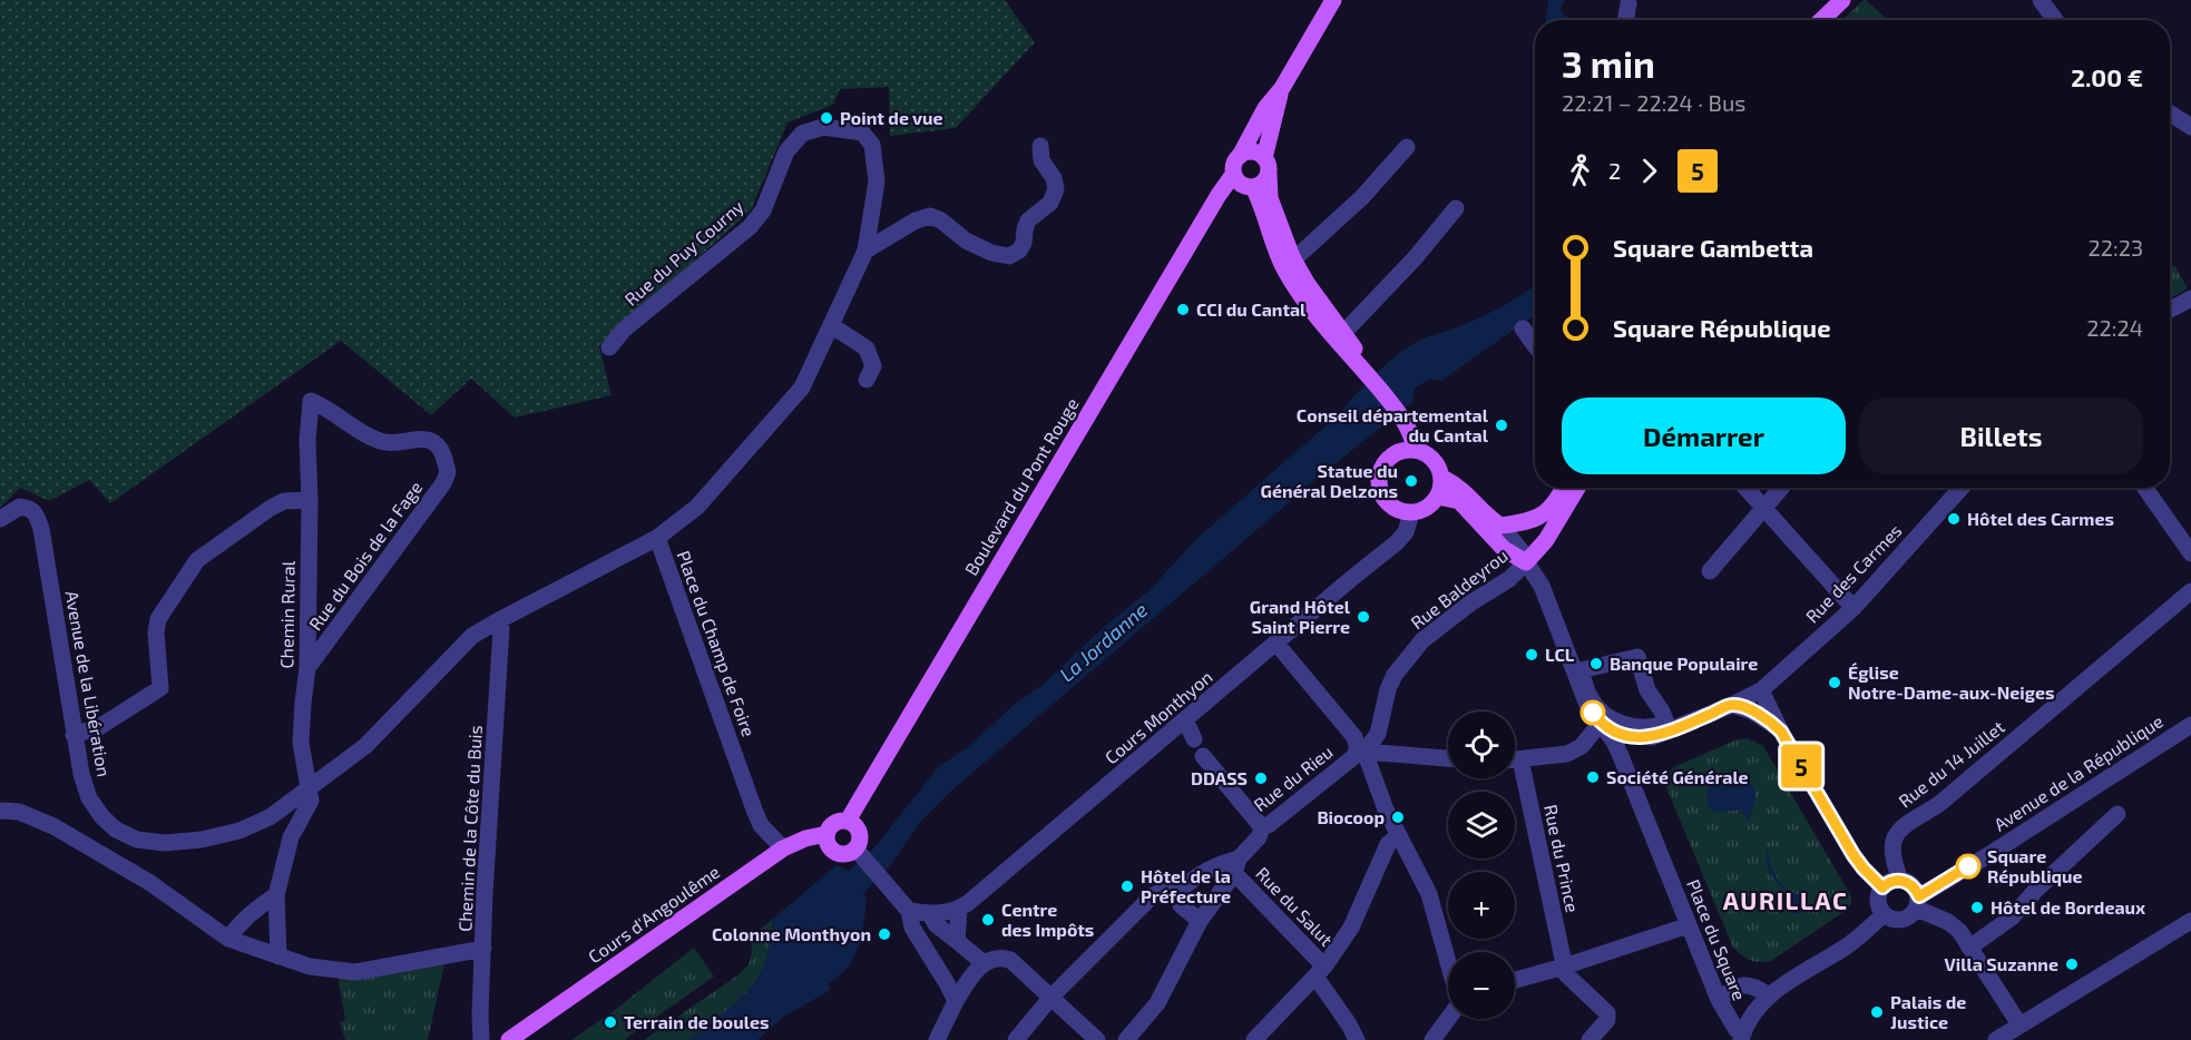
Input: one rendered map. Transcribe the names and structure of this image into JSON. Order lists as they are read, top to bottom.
{
  "streets": {
    "main road": ["Boulevard du Pont Rouge", "Cours d'Angoulême"],
    "street": [
      "Rue du Puy Courny",
      "Rue du Bois de la Fage",
      "Rue des Carmes",
      "Rue Baldeyrou",
      "Chemin Rural",
      "Place du Champ de Foire",
      "Avenue de la Libération",
      "Cours Monthyon",
      "Rue du 14 Juillet",
      "Avenue de la République",
      "Rue du Rieu",
      "Chemin de la Côte du Buis",
      "Rue du Prince",
      "Rue du Salut",
      "Place du Square"
    ]
  },
  "crossings": [
    ["Rue du Puy Courny", "Place du Champ de Foire"],
    ["Boulevard du Pont Rouge", "Cours d'Angoulême"],
    ["Rue du Bois de la Fage", "Chemin Rural"],
    ["Rue des Carmes", "Place du Square"],
    ["Rue Baldeyrou", "Rue du Rieu"],
    ["Rue Baldeyrou", "Place du Square"],
    ["Chemin Rural", "Avenue de la Libération"],
    ["Place du Champ de Foire", "Avenue de la Libération"],
    ["Place du Champ de Foire", "Chemin de la Côte du Buis"],
    ["Place du Champ de Foire", "Cours d'Angoulême"],
    ["Avenue de la Libération", "Chemin de la Côte du Buis"],
    ["Rue du 14 Juillet", "Avenue de la République"],
    ["Rue du 14 Juillet", "Place du Square"],
    ["Avenue de la République", "Place du Square"],
    ["Rue du Rieu", "Rue du Salut"]
  ],
  "districts": ["AURILLAC"],
  "water": ["La Jordanne"],
  "places": [
    "Point de vue",
    "CCI du Cantal",
    "Conseil départemental du Cantal",
    "Statue du Général Delzons",
    "Hôtel des Carmes",
    "Grand Hôtel Saint Pierre",
    "LCL",
    "Banque Populaire",
    "Église Notre-Dame-aux-Neiges",
    "Société Générale",
    "DDASS",
    "Biocoop",
    "Square République",
    "Hôtel de la Préfecture",
    "Hôtel de Bordeaux",
    "Centre des Impôts",
    "Colonne Monthyon",
    "Villa Suzanne",
    "Palais de Justice",
    "Terrain de boules"
  ],
  "lines": ["bus line 5"],
  "page": {
    "on_map": "5",
    "heading": ["3 min", "22:21 – 22:24 · Bus", "2.00 €"],
    "legs": ["2", "5"],
    "list": [
      {
        "name": "Square Gambetta",
        "value": "22:23"
      },
      {
        "name": "Square République",
        "value": "22:24"
      }
    ],
    "buttons": ["Démarrer", "Billets"],
    "map_buttons": ["+", "−"]
  }
}
